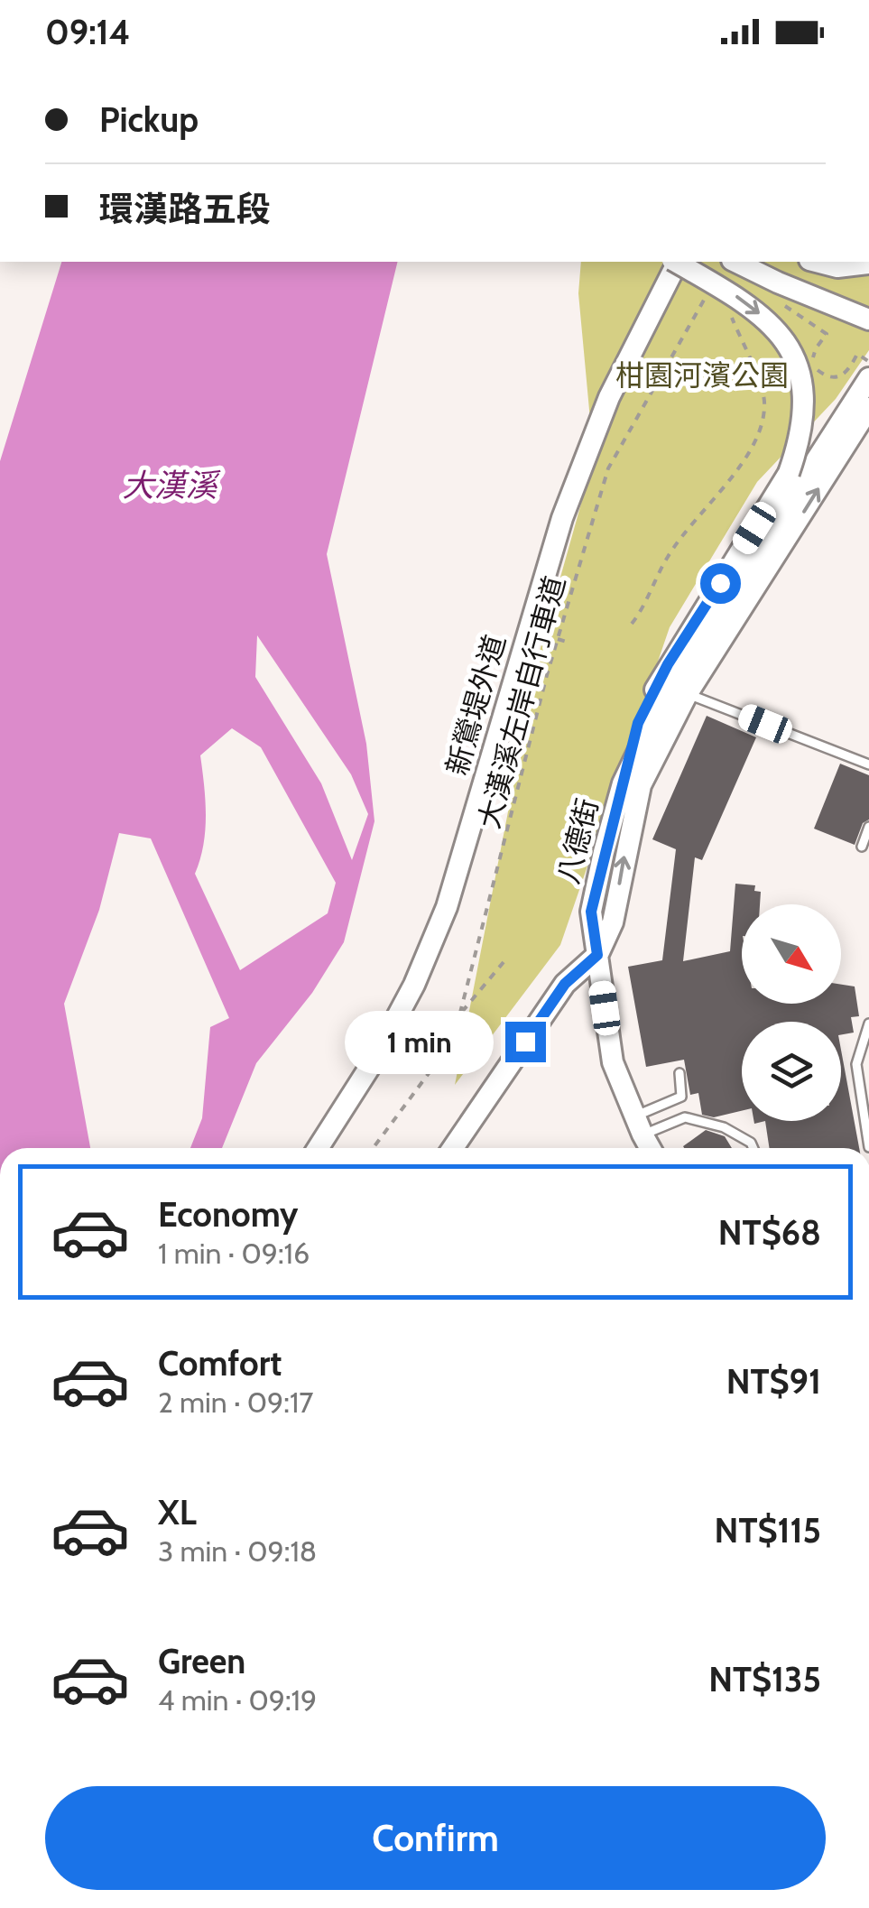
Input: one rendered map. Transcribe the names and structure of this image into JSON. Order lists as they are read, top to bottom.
{
  "streets": {
    "street": ["新鶯堤外道", "八德街"],
    "path": ["大漢溪左岸自行車道"]
  },
  "water": ["大漢溪"],
  "parks": ["柑園河濱公園"],
  "north": "bottom right",
  "page": {
    "status": "09:14",
    "banner": ["Pickup", "環漢路五段"],
    "bubble": "1 min",
    "list": [
      {
        "name": "Economy",
        "note": "1 min · 09:16",
        "value": "NT$68"
      },
      {
        "name": "Comfort",
        "note": "2 min · 09:17",
        "value": "NT$91"
      },
      {
        "name": "XL",
        "note": "3 min · 09:18",
        "value": "NT$115"
      },
      {
        "name": "Green",
        "note": "4 min · 09:19",
        "value": "NT$135"
      }
    ],
    "buttons": "Confirm"
  }
}
